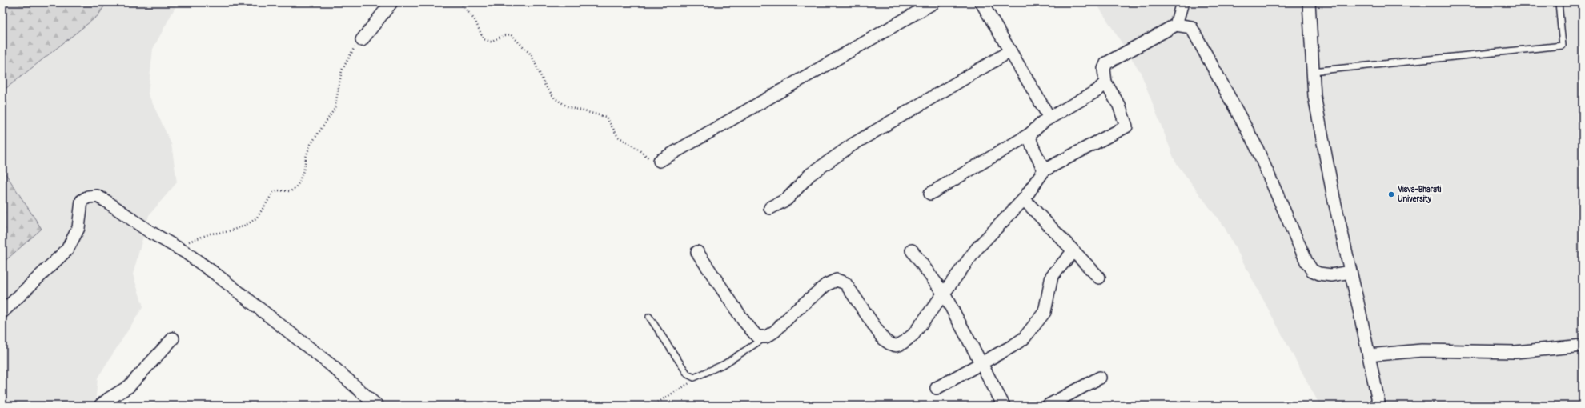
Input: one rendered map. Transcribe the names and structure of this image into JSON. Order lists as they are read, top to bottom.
{
  "places": ["Visva-Bharati University"]
}
